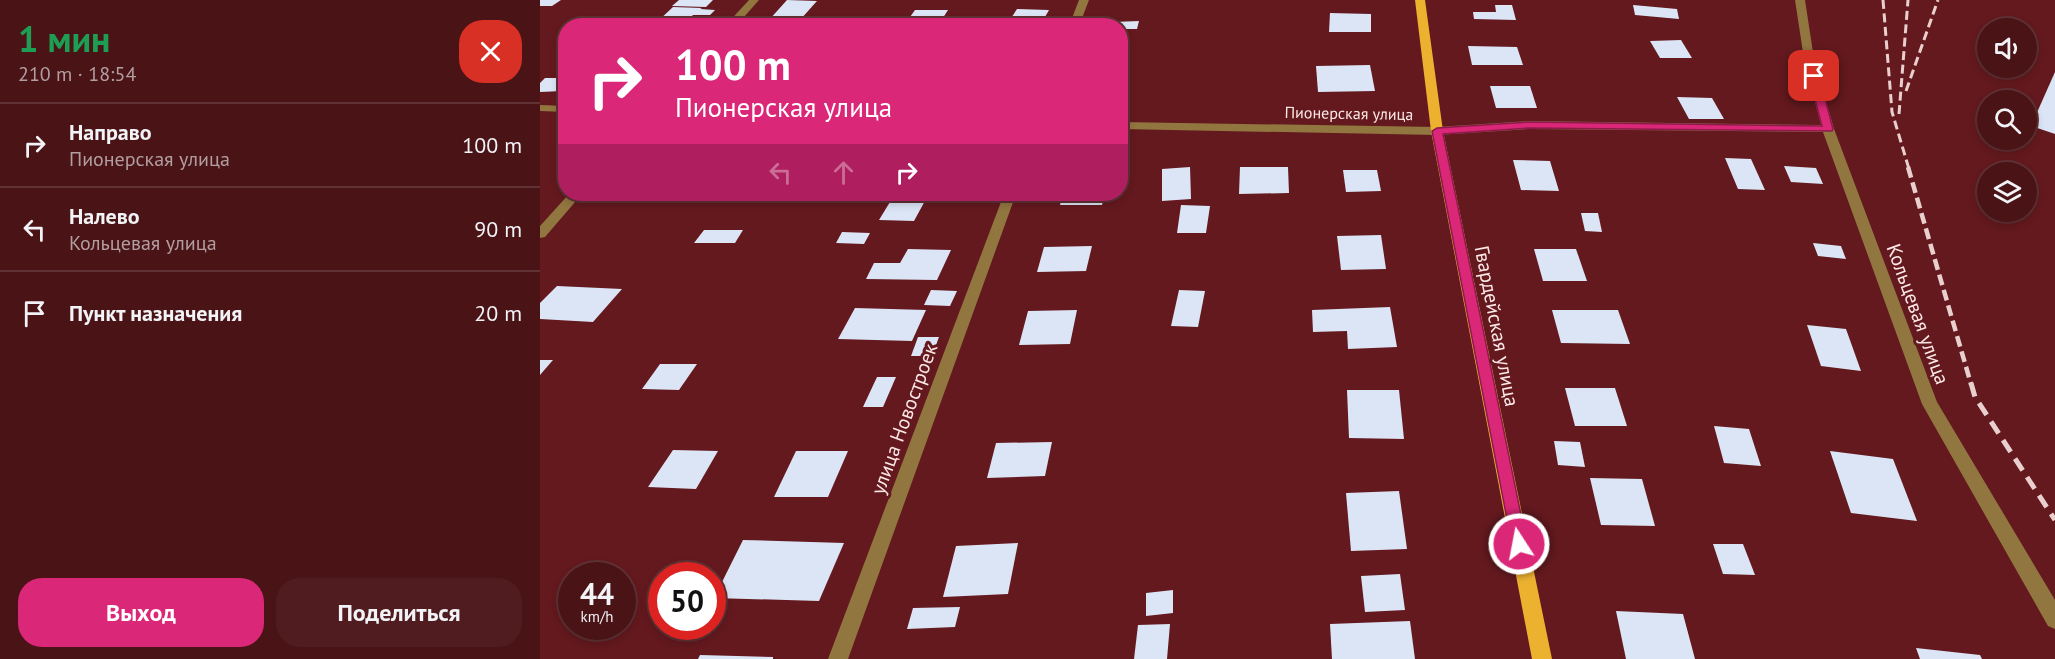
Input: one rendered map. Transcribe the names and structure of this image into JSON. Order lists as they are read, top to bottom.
{
  "streets": {
    "main road": ["Гвардейская улица"],
    "street": ["Пионерская улица", "Кольцевая улица", "улица Новостроек"]
  },
  "crossings": [
    ["Пионерская улица", "Кольцевая улица"],
    ["Пионерская улица", "Гвардейская улица"]
  ],
  "page": {
    "heading": ["1 мин", "210 m · 18:54"],
    "turn": ["100 m", "Пионерская улица"],
    "list": [
      {
        "name": "Направо",
        "note": "Пионерская улица",
        "value": "100 m"
      },
      {
        "name": "Налево",
        "note": "Кольцевая улица",
        "value": "90 m"
      },
      {
        "name": "Пункт назначения",
        "value": "20 m"
      }
    ],
    "speed": "44 km/h",
    "limit": "50",
    "buttons": ["Выход", "Поделиться"]
  }
}
